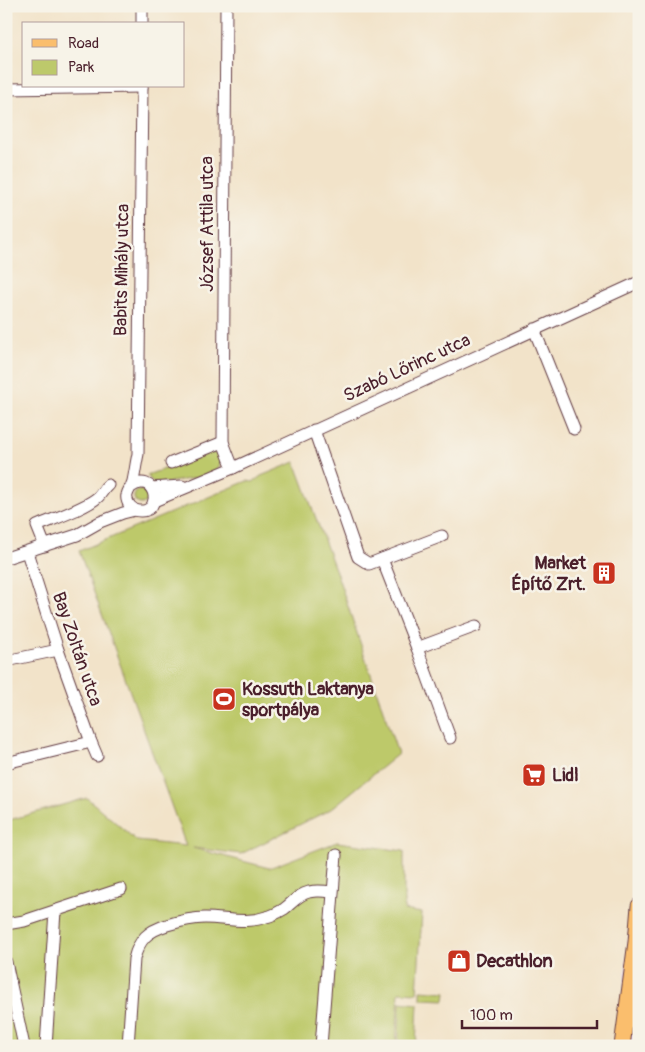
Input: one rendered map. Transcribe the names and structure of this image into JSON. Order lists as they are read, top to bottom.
{
  "streets": {
    "street": [
      "József Attila utca",
      "Babits Mihály utca",
      "Szabó Lőrinc utca",
      "Bay Zoltán utca"
    ]
  },
  "crossings": [
    ["Babits Mihály utca", "Szabó Lőrinc utca"]
  ],
  "places": {
    "building": ["Market Építő Zrt."],
    "sports": ["Kossuth Laktanya sportpálya"],
    "supermarket": ["Lidl"],
    "shop": ["Decathlon"]
  },
  "legend": ["Road", "Park"],
  "scale_bar": "100 m"
}
